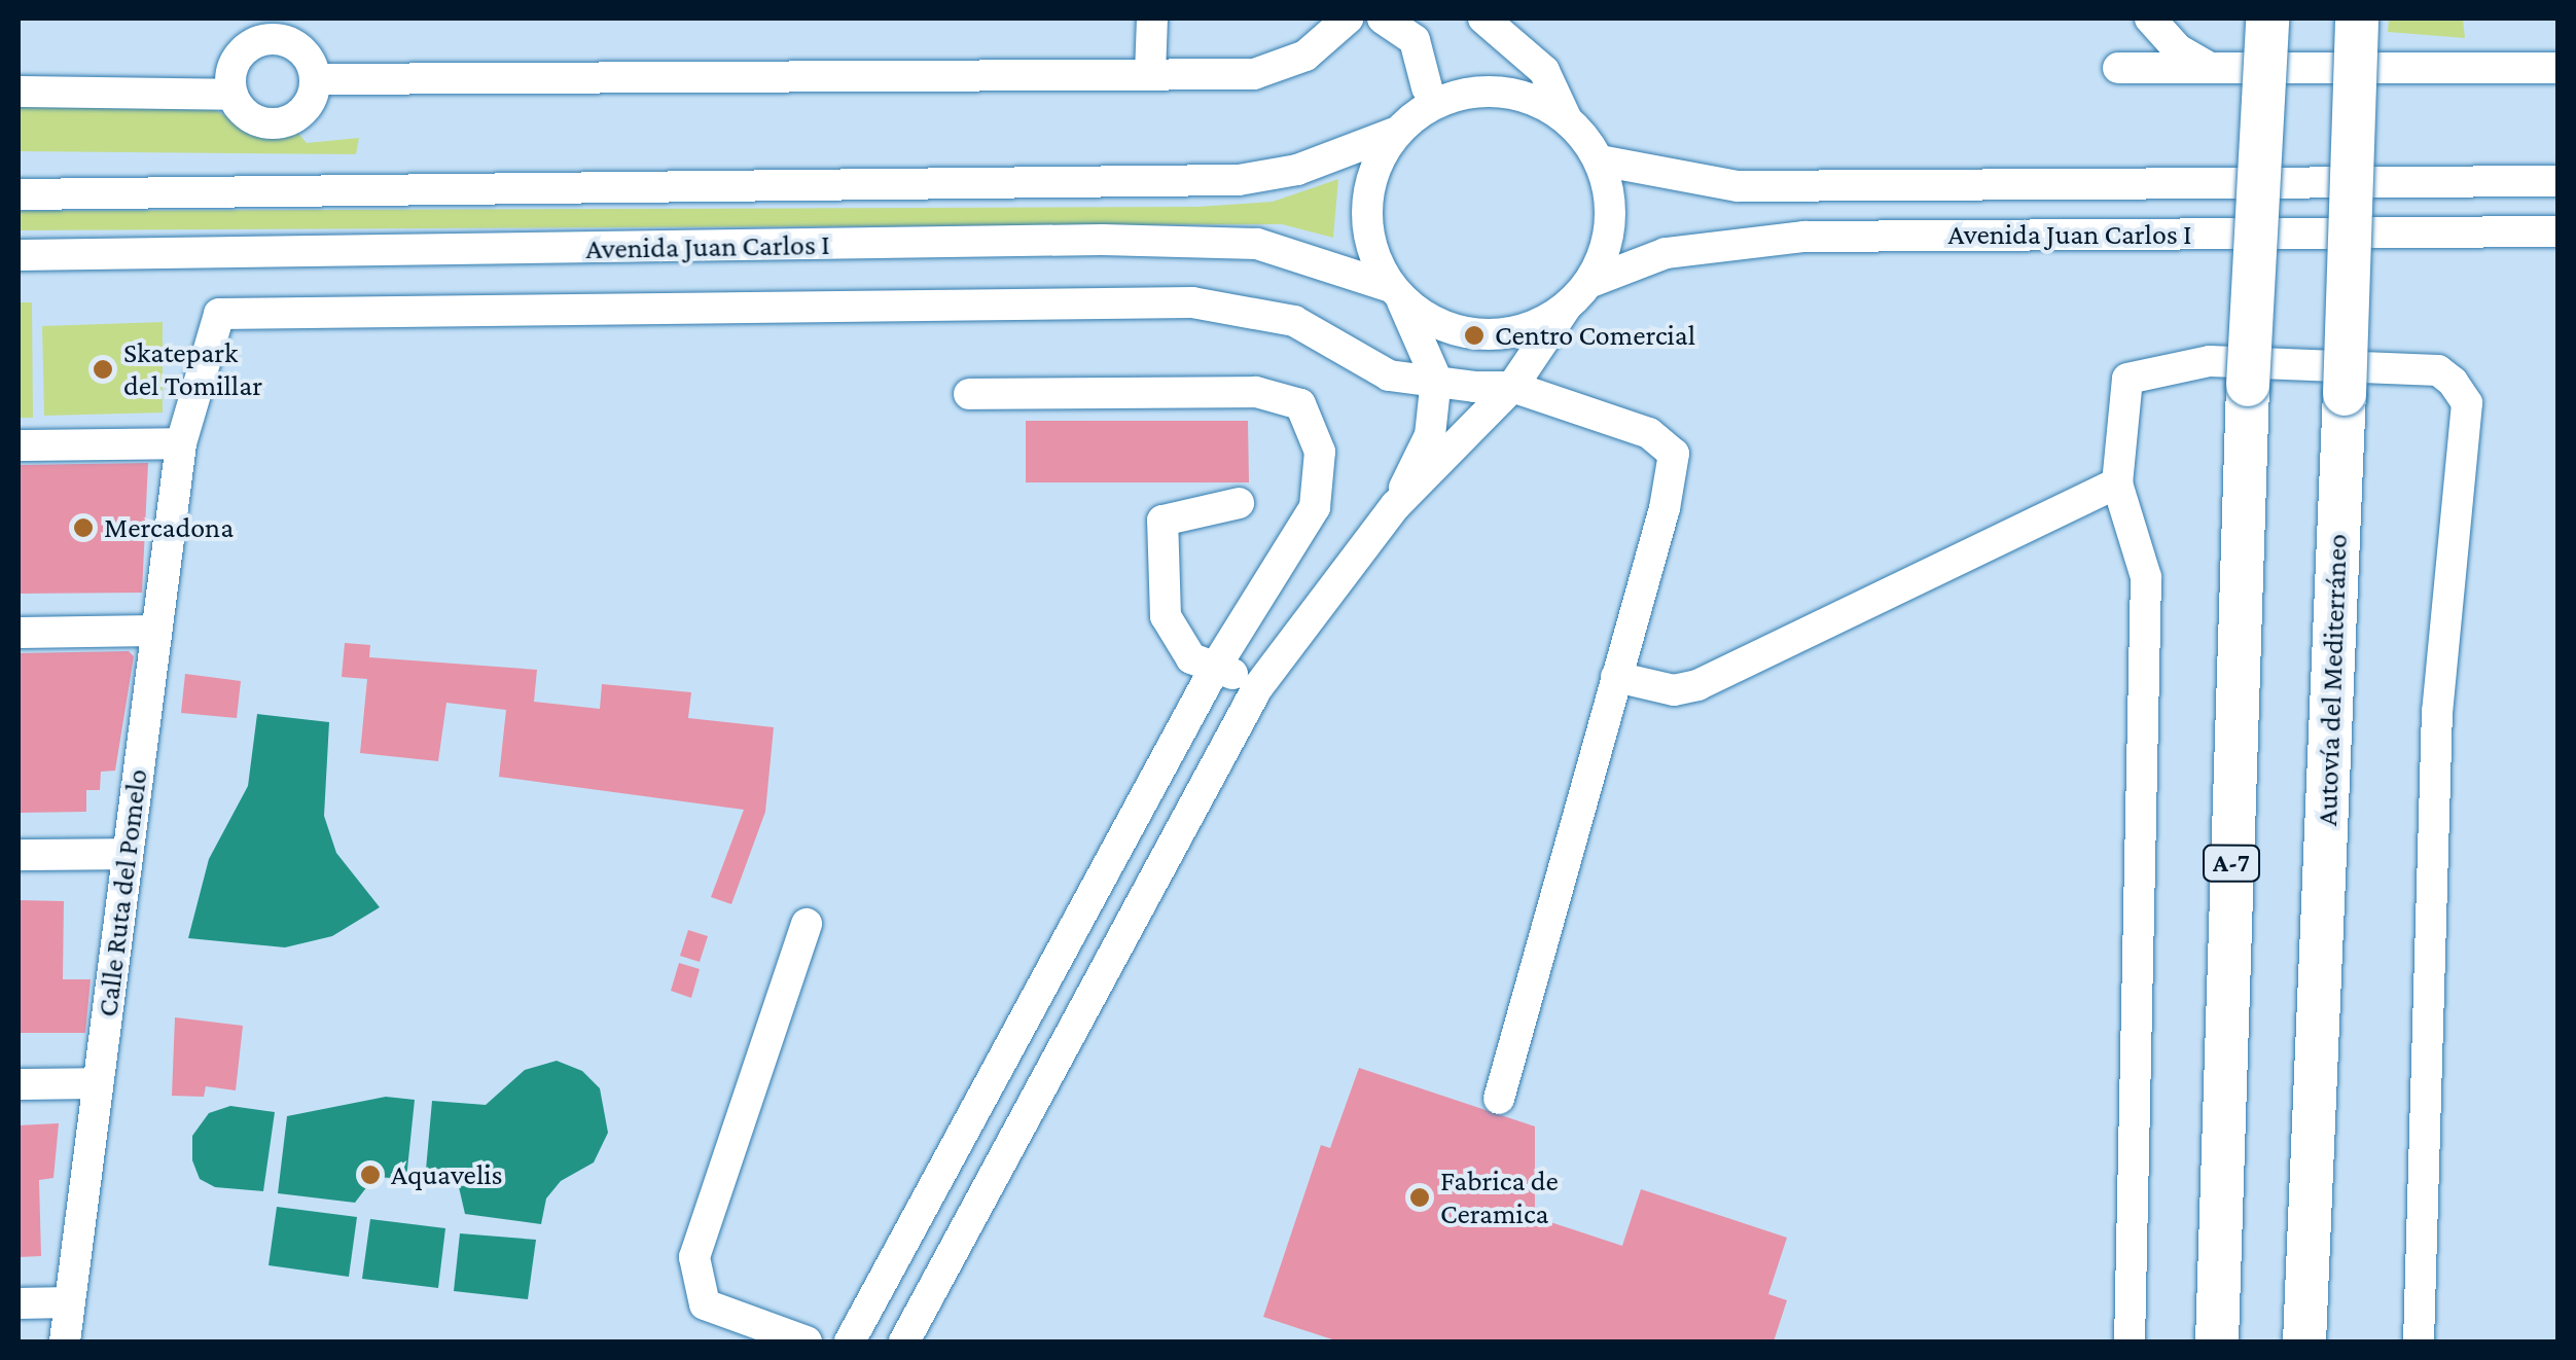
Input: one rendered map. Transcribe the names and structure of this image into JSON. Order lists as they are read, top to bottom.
{
  "streets": {
    "highway": ["Autovía del Mediterráneo", "A-7"],
    "street": ["Avenida Juan Carlos I", "Calle Ruta del Pomelo"]
  },
  "places": [
    "Centro Comercial",
    "Skatepark del Tomillar",
    "Mercadona",
    "Aquavelis",
    "Fabrica de Ceramica"
  ]
}
